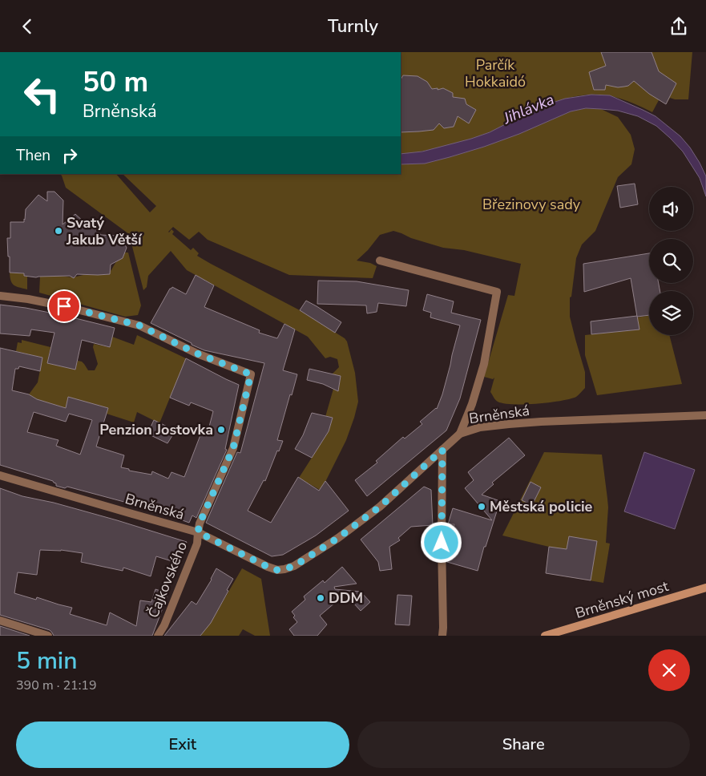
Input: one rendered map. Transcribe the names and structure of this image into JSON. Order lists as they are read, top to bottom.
{
  "streets": {
    "main road": ["Brněnský most"],
    "street": ["Brněnská", "Čajkovského"]
  },
  "crossings": [
    ["Brněnská", "Čajkovského"]
  ],
  "water": ["Jihlávka"],
  "parks": ["Parčík Hokkaidó", "Březinovy sady"],
  "places": [
    "Svatý Jakub Větší",
    "Penzion Jostovka",
    "Městská policie",
    "DDM"
  ],
  "page": {
    "header": "Turnly",
    "turn": ["50 m", "Brněnská"],
    "then": "Then",
    "heading": ["5 min", "390 m · 21:19"],
    "buttons": ["Exit", "Share"]
  }
}
